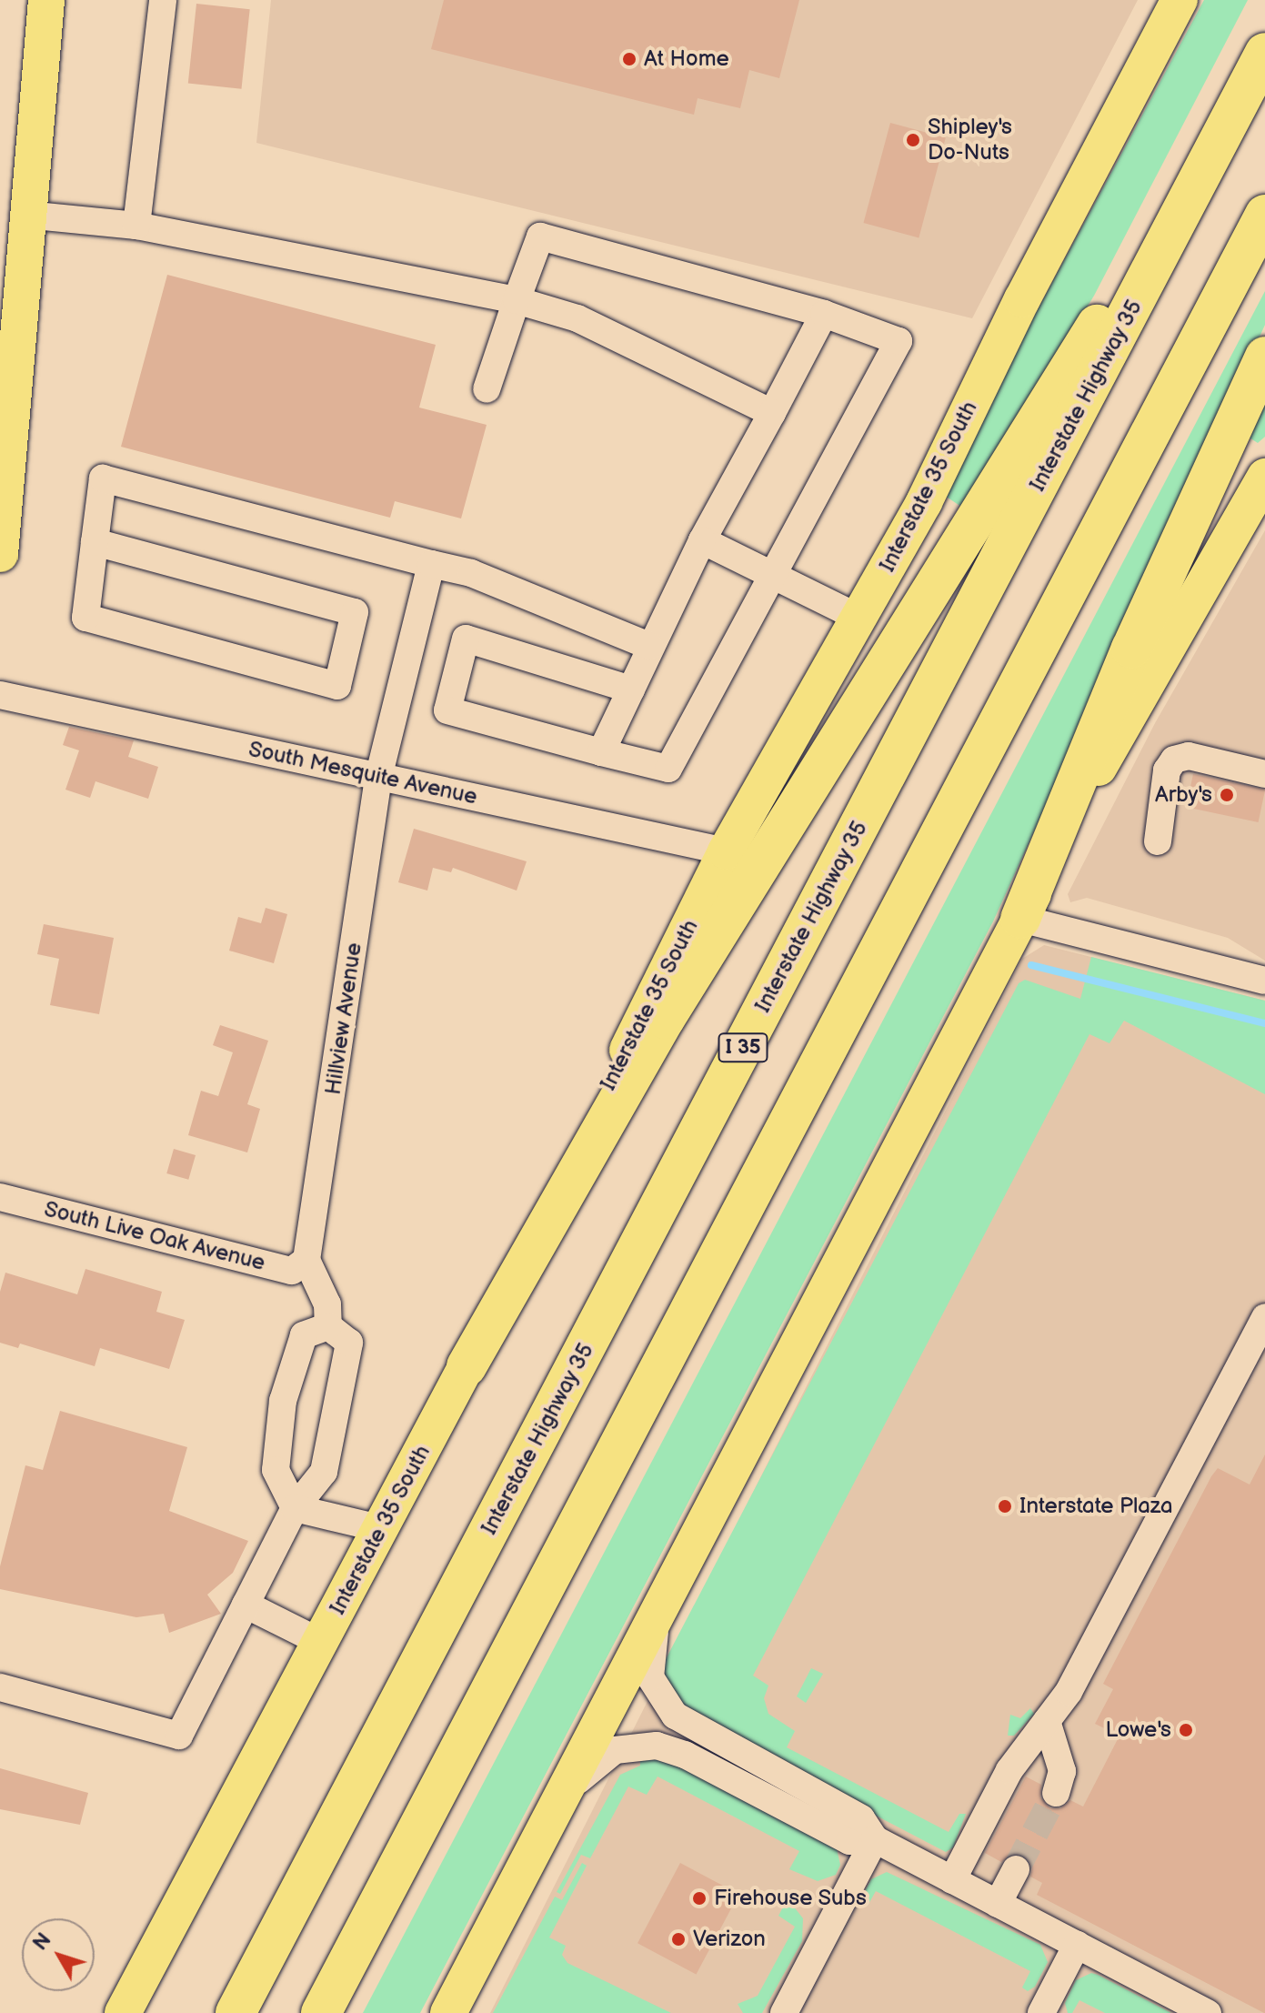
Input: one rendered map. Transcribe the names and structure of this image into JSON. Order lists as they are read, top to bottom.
{
  "streets": {
    "highway": ["Interstate Highway 35", "I 35"],
    "main road": ["Interstate 35 South"],
    "street": ["South Mesquite Avenue", "Hillview Avenue", "South Live Oak Avenue"]
  },
  "crossings": [
    ["Interstate 35 South", "South Mesquite Avenue"],
    ["South Mesquite Avenue", "Hillview Avenue"],
    ["Hillview Avenue", "South Live Oak Avenue"]
  ],
  "places": [
    "At Home",
    "Shipley's Do-Nuts",
    "Arby's",
    "Interstate Plaza",
    "Lowe's",
    "Firehouse Subs",
    "Verizon"
  ],
  "north": "top left"
}
